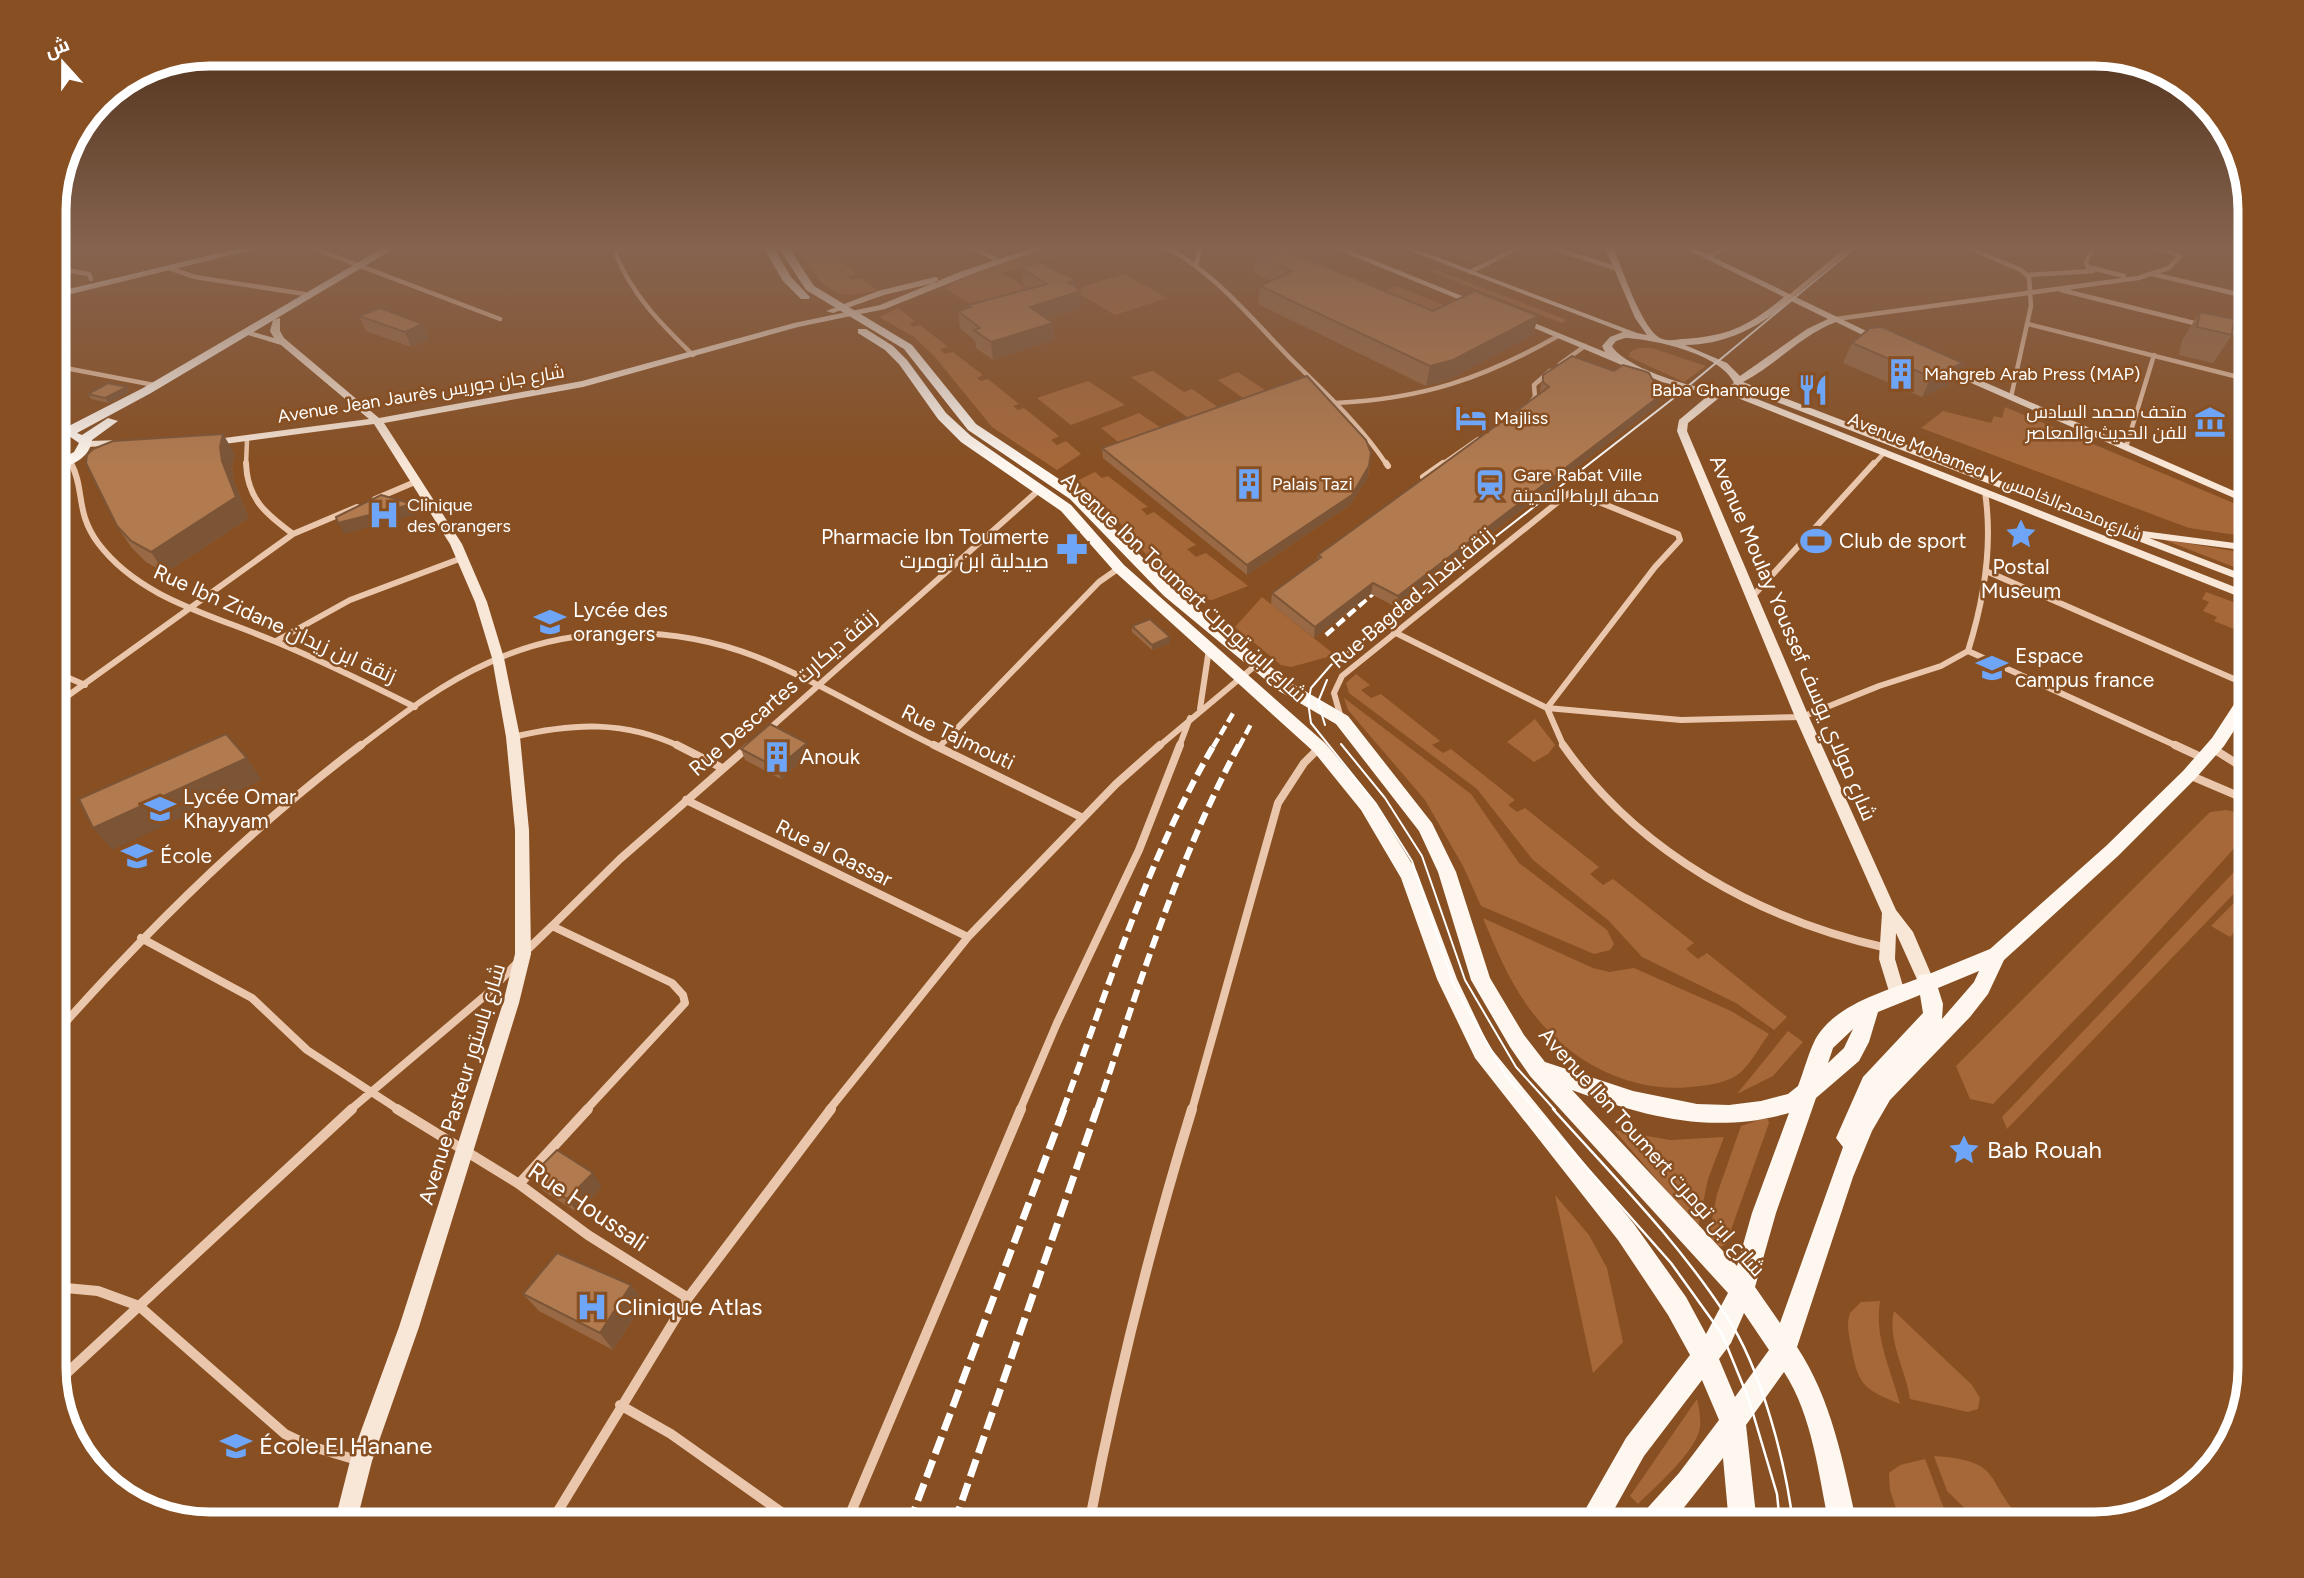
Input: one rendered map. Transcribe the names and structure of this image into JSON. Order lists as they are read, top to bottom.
{
  "streets": {
    "main road": ["Avenue Ibn Toumert شارع ابن تومرت"],
    "street": [
      "Avenue Jean Jaurès شارع جان جوريس",
      "Avenue Mohamed V شارع محمد الخامس",
      "Rue Bagdad زنقة بغداد",
      "Rue Ibn Zidane زنقة ابن زيدان",
      "Avenue Moulay Youssef شارع مولاي يوسف",
      "Rue Descartes زنقة ديكارت",
      "Rue Tajmouti",
      "Rue al Qassar",
      "Avenue Pasteur شارع باستور",
      "Rue Houssali"
    ]
  },
  "crossings": [
    ["Avenue Jean Jaurès شارع جان جوريس", "Avenue Pasteur شارع باستور"],
    ["Avenue Mohamed V شارع محمد الخامس", "Avenue Moulay Youssef شارع مولاي يوسف"],
    ["Avenue Ibn Toumert شارع ابن تومرت", "Rue Bagdad زنقة بغداد"],
    ["Avenue Ibn Toumert شارع ابن تومرت", "Rue Descartes زنقة ديكارت"],
    ["Rue Ibn Zidane زنقة ابن زيدان", "Rue Tajmouti"],
    ["Rue Descartes زنقة ديكارت", "Rue Tajmouti"],
    ["Rue Descartes زنقة ديكارت", "Rue al Qassar"],
    ["Rue Descartes زنقة ديكارت", "Avenue Pasteur شارع باستور"],
    ["Rue Descartes زنقة ديكارت", "Rue Houssali"],
    ["Rue Tajmouti", "Avenue Pasteur شارع باستور"],
    ["Rue Tajmouti", "Rue Houssali"],
    ["Avenue Pasteur شارع باستور", "Rue Houssali"]
  ],
  "places": {
    "building": ["Mahgreb Arab Press (MAP)", "Palais Tazi", "Anouk"],
    "restaurant": ["Baba Ghannouge"],
    "hotel": ["Majliss"],
    "museum": ["متحف محمد السادس للفن الحديث والمعاصر"],
    "station": ["Gare Rabat Ville محطة الرباط المدينة"],
    "hospital": ["Clinique des orangers", "Clinique Atlas"],
    "place": ["Postal Museum", "Bab Rouah"],
    "sports": ["Club de sport"],
    "pharmacy": ["Pharmacie Ibn Toumerte صيدلية ابن تومرت"],
    "school or university": [
      "Lycée des orangers",
      "Espace campus france",
      "Lycée Omar Khayyam",
      "École",
      "École El Hanane"
    ]
  },
  "north": "top"
}
